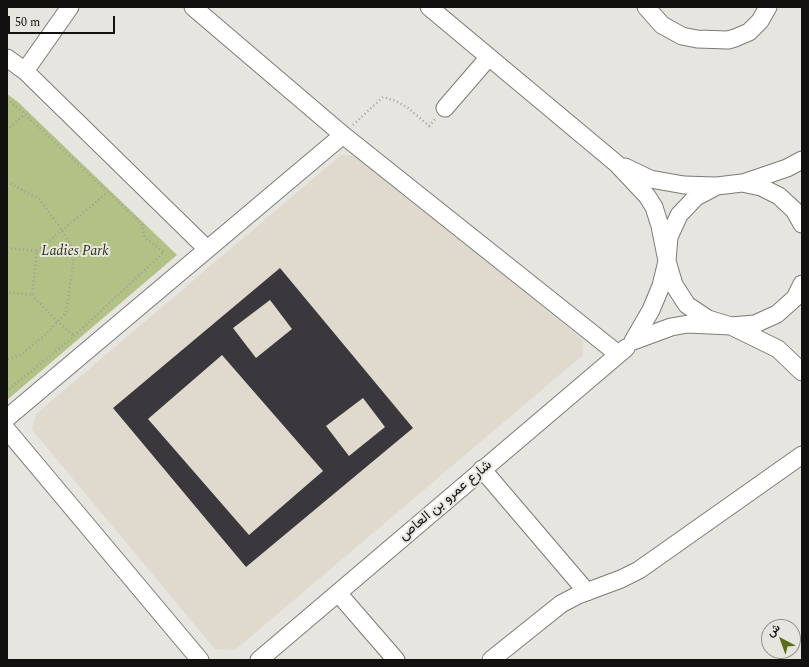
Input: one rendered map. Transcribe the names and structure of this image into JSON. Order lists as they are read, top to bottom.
{
  "streets": {
    "street": ["شارع عمرو بن العاص"]
  },
  "parks": ["Ladies Park"],
  "scale_bar": "50 m",
  "north": "top left"
}
